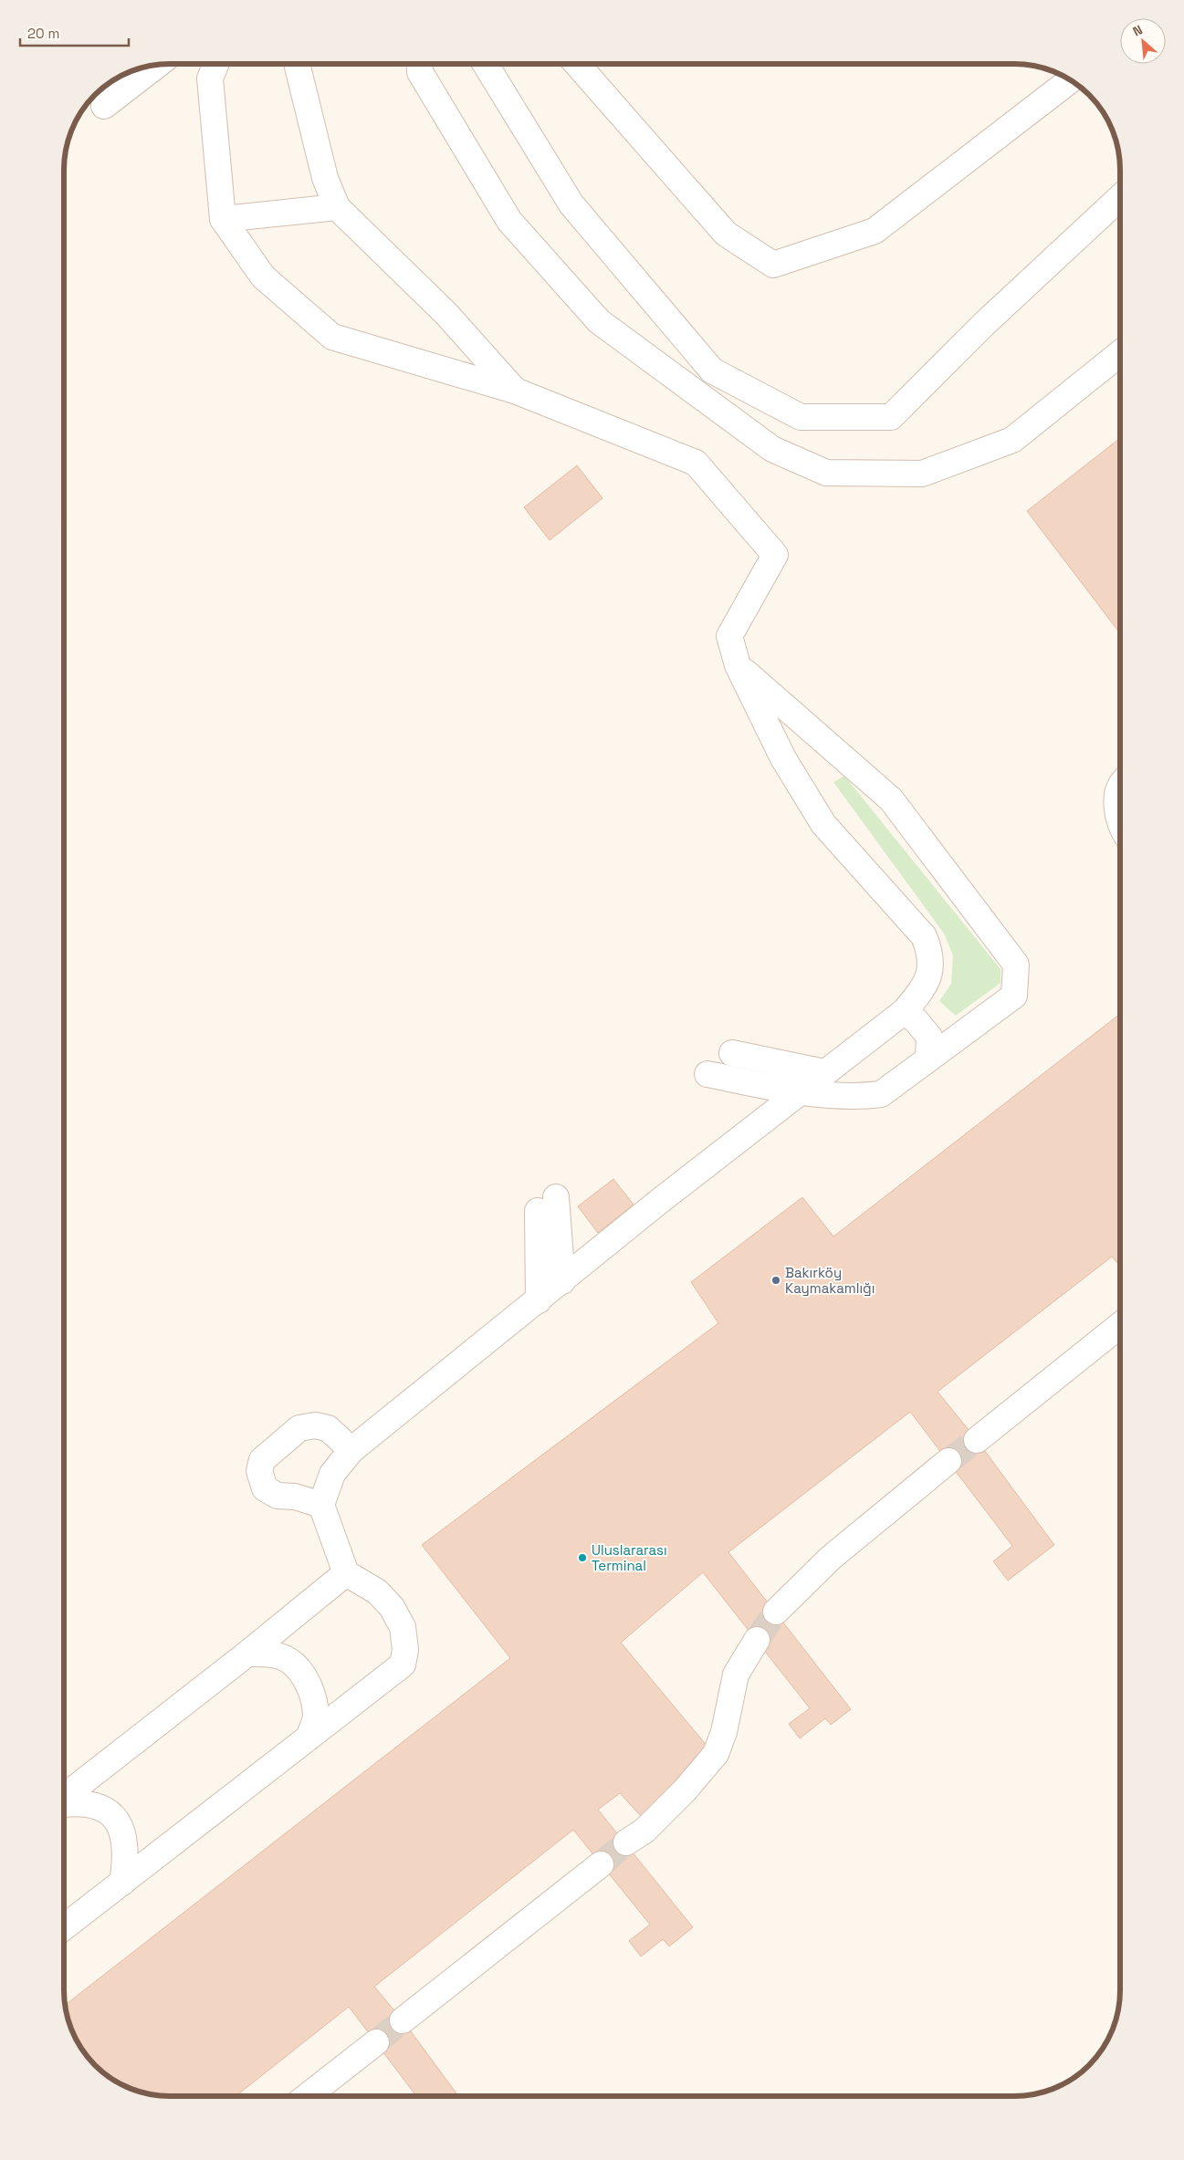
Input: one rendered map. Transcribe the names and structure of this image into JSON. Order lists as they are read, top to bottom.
{
  "places": ["Bakırköy Kaymakamlığı", "Uluslararası Terminal"],
  "scale_bar": "20 m",
  "north": "top left"
}
